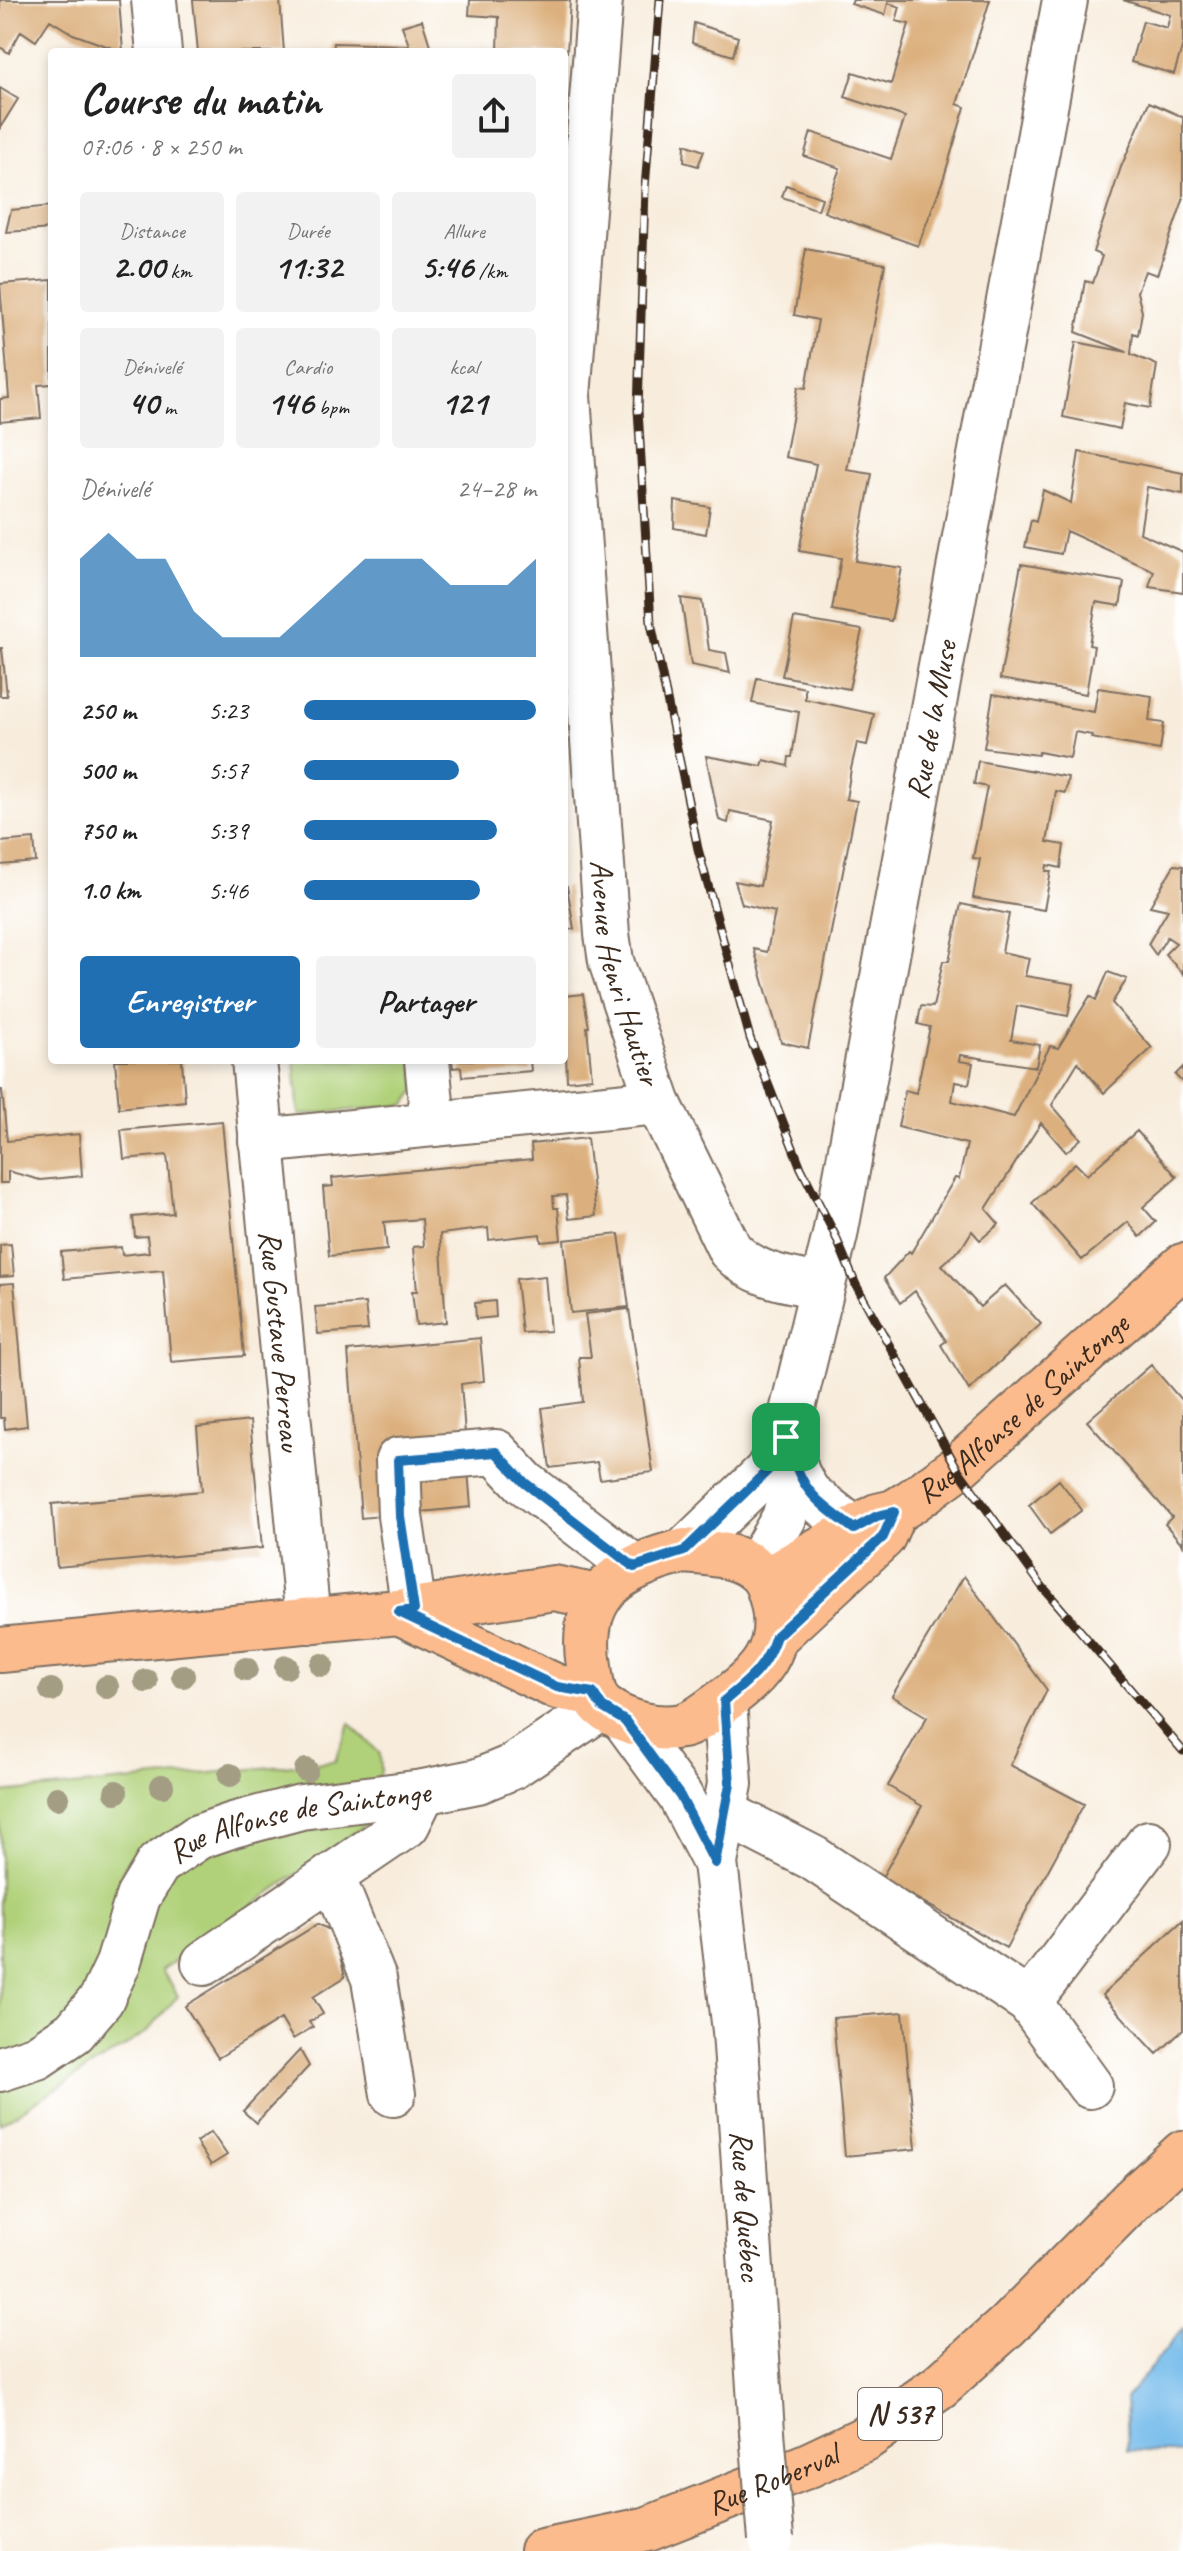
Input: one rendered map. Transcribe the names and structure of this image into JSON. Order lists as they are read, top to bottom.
{
  "streets": {
    "main road": ["Rue Alfonse de Saintonge", "N 537", "Rue Roberval"],
    "street": [
      "Rue de la Muse",
      "Avenue Henri Hautier",
      "Rue Gustave Perreau",
      "Rue de Québec"
    ]
  },
  "crossings": [
    ["Rue de la Muse", "Avenue Henri Hautier"],
    ["Rue de la Muse", "Rue Alfonse de Saintonge"],
    ["Rue de la Muse", "Rue de Québec"],
    ["Rue Alfonse de Saintonge", "Rue de Québec"]
  ],
  "page": {
    "heading": ["Course du matin", "07:06 · 8 × 250 m"],
    "stats": [
      ["Distance", "2.00 km"],
      ["Durée", "11:32"],
      ["Allure", "5:46 /km"],
      ["Dénivelé", "40 m"],
      ["Cardio", "146 bpm"],
      ["kcal", "121"]
    ],
    "chart": ["Dénivelé", "24–28 m"],
    "list": [
      {
        "name": "250 m",
        "note": "5:23"
      },
      {
        "name": "500 m",
        "note": "5:57"
      },
      {
        "name": "750 m",
        "note": "5:39"
      },
      {
        "name": "1.0 km",
        "note": "5:46"
      }
    ],
    "buttons": ["Enregistrer", "Partager"]
  }
}
